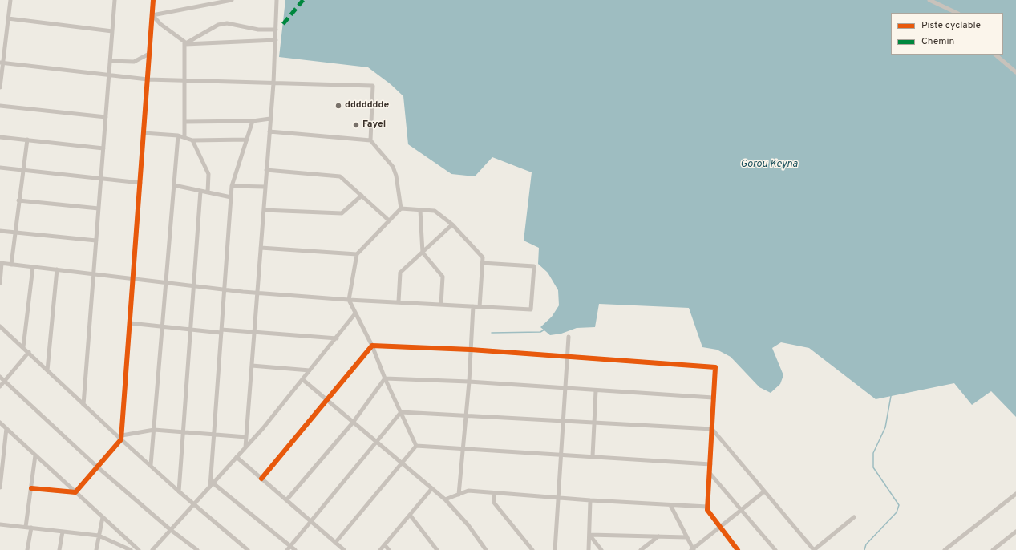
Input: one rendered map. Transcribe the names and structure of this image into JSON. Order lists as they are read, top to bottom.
{
  "water": ["Gorou Keyna"],
  "places": ["ddddddde", "Fayel"],
  "legend": ["Piste cyclable", "Chemin"]
}
